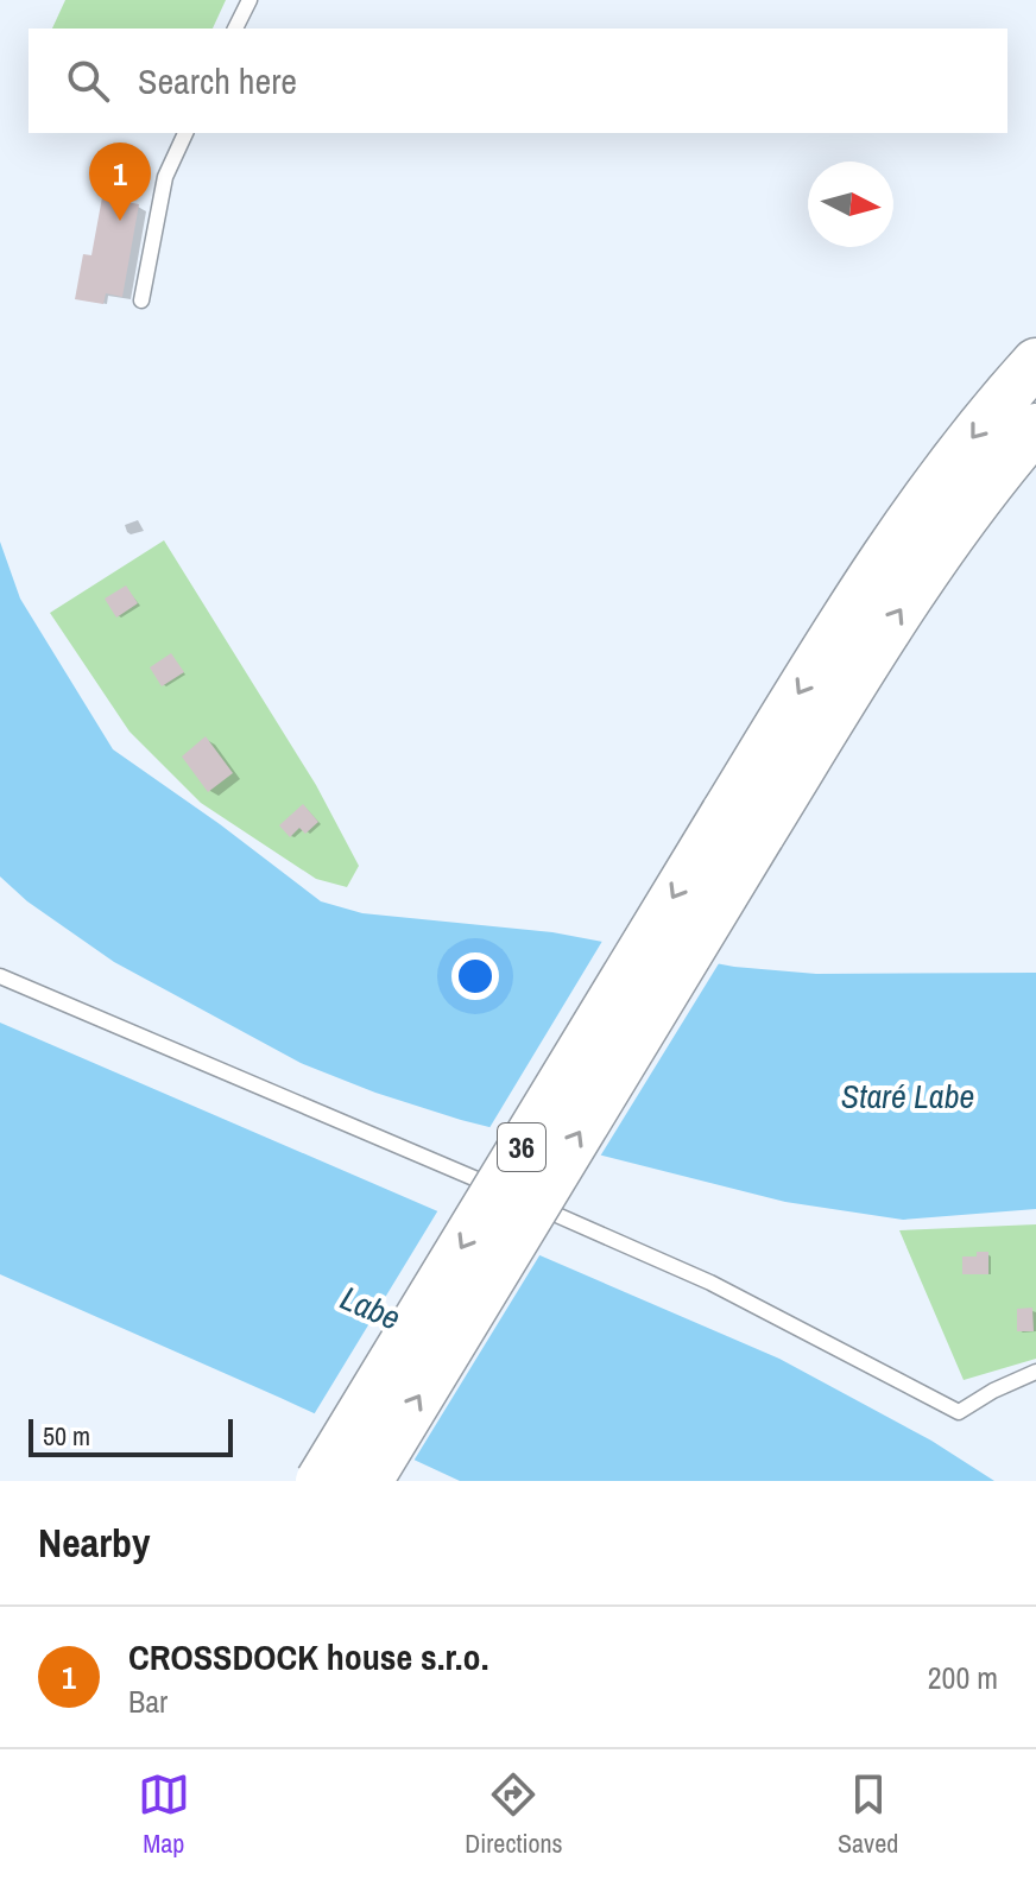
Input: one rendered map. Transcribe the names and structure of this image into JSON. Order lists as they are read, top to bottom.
{
  "streets": {
    "main road": ["36"]
  },
  "water": ["Staré Labe", "Labe"],
  "scale_bar": "50 m",
  "north": "right",
  "page": {
    "search": "Search here",
    "pins": "1",
    "scale": "50 m",
    "heading": "Nearby",
    "list": [
      {
        "mark": "1",
        "name": "CROSSDOCK house s.r.o.",
        "note": "Bar",
        "value": "200 m"
      }
    ],
    "nav": ["Map", "Directions", "Saved"]
  }
}
